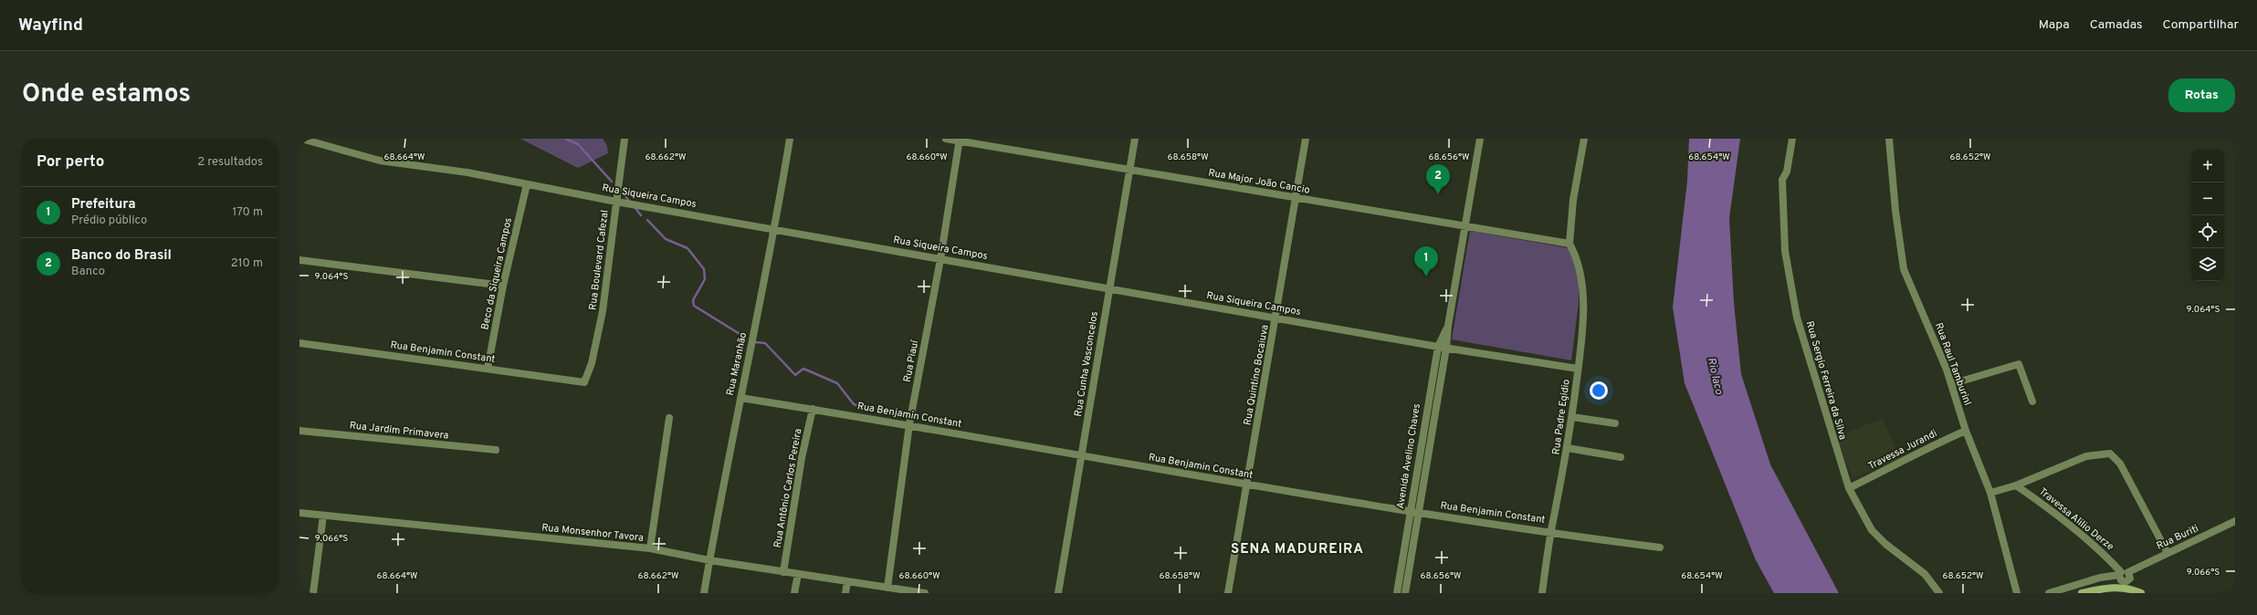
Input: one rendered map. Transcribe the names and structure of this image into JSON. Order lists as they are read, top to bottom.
{
  "streets": {
    "street": [
      "Rua Major João Cancio",
      "Rua Siqueira Campos",
      "Rua Boulevard Cafezal",
      "Beco da Siqueira Campos",
      "Rua Benjamin Constant",
      "Rua Piauí",
      "Rua Maranhão",
      "Rua Cunha Vasconcelos",
      "Rua Raul Tamburinl",
      "Rua Quintino Bocaiuva",
      "Rua Sergio Ferreira da Silva",
      "Rua Padre Egidio",
      "Rua Jardim Primavera",
      "Travessa Jurandi",
      "Avenida Avelino Chaves",
      "Rua Antônio Carlos Pereira",
      "Travessa Alilio Derze",
      "Rua Monsenhor Tavora",
      "Rua Buriti"
    ]
  },
  "crossings": [
    ["Rua Major João Cancio", "Rua Piauí"],
    ["Rua Major João Cancio", "Rua Cunha Vasconcelos"],
    ["Rua Major João Cancio", "Rua Quintino Bocaiuva"],
    ["Rua Major João Cancio", "Rua Padre Egidio"],
    ["Rua Major João Cancio", "Avenida Avelino Chaves"],
    ["Rua Siqueira Campos", "Rua Boulevard Cafezal"],
    ["Rua Siqueira Campos", "Beco da Siqueira Campos"],
    ["Rua Siqueira Campos", "Rua Piauí"],
    ["Rua Siqueira Campos", "Rua Maranhão"],
    ["Rua Siqueira Campos", "Rua Cunha Vasconcelos"],
    ["Rua Siqueira Campos", "Rua Quintino Bocaiuva"],
    ["Rua Siqueira Campos", "Rua Padre Egidio"],
    ["Rua Siqueira Campos", "Avenida Avelino Chaves"],
    ["Rua Boulevard Cafezal", "Rua Benjamin Constant"],
    ["Beco da Siqueira Campos", "Rua Benjamin Constant"],
    ["Rua Benjamin Constant", "Rua Piauí"],
    ["Rua Benjamin Constant", "Rua Maranhão"],
    ["Rua Benjamin Constant", "Rua Cunha Vasconcelos"],
    ["Rua Benjamin Constant", "Rua Quintino Bocaiuva"],
    ["Rua Benjamin Constant", "Rua Padre Egidio"],
    ["Rua Benjamin Constant", "Avenida Avelino Chaves"],
    ["Rua Benjamin Constant", "Rua Antônio Carlos Pereira"],
    ["Rua Piauí", "Rua Monsenhor Tavora"],
    ["Rua Maranhão", "Rua Monsenhor Tavora"],
    ["Rua Raul Tamburinl", "Travessa Jurandi"],
    ["Rua Sergio Ferreira da Silva", "Travessa Jurandi"],
    ["Rua Antônio Carlos Pereira", "Rua Monsenhor Tavora"],
    ["Travessa Alilio Derze", "Rua Buriti"]
  ],
  "districts": ["SENA MADUREIRA"],
  "water": ["Rio Iaco"],
  "page": {
    "header": "Wayfind",
    "nav": ["Mapa", "Camadas", "Compartilhar"],
    "title": "Onde estamos",
    "buttons": "Rotas",
    "heading": ["Por perto", "2 resultados"],
    "map_buttons": ["+", "−"],
    "pins": ["2", "1"],
    "list": [
      {
        "mark": "1",
        "name": "Prefeitura",
        "note": "Prédio público",
        "value": "170 m"
      },
      {
        "mark": "2",
        "name": "Banco do Brasil",
        "note": "Banco",
        "value": "210 m"
      }
    ]
  },
  "coordinates": [
    "68.664°W",
    "68.662°W",
    "68.660°W",
    "68.658°W",
    "68.656°W",
    "68.654°W",
    "68.652°W",
    "9.064°S",
    "9.066°S"
  ]
}
